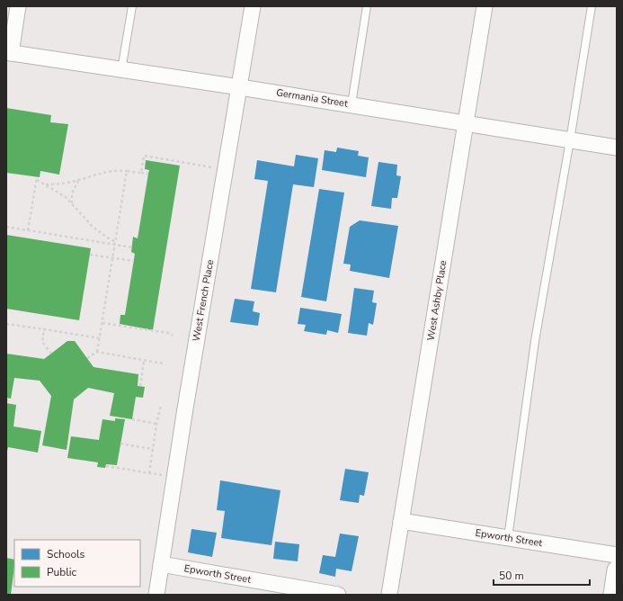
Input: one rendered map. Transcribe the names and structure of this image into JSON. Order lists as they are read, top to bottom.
{
  "streets": {
    "street": [
      "Germania Street",
      "West French Place",
      "West Ashby Place",
      "Epworth Street"
    ]
  },
  "crossings": [
    ["Germania Street", "West French Place"],
    ["Germania Street", "West Ashby Place"],
    ["West French Place", "Epworth Street"],
    ["West Ashby Place", "Epworth Street"]
  ],
  "legend": ["Schools", "Public"],
  "scale_bar": "50 m"
}
